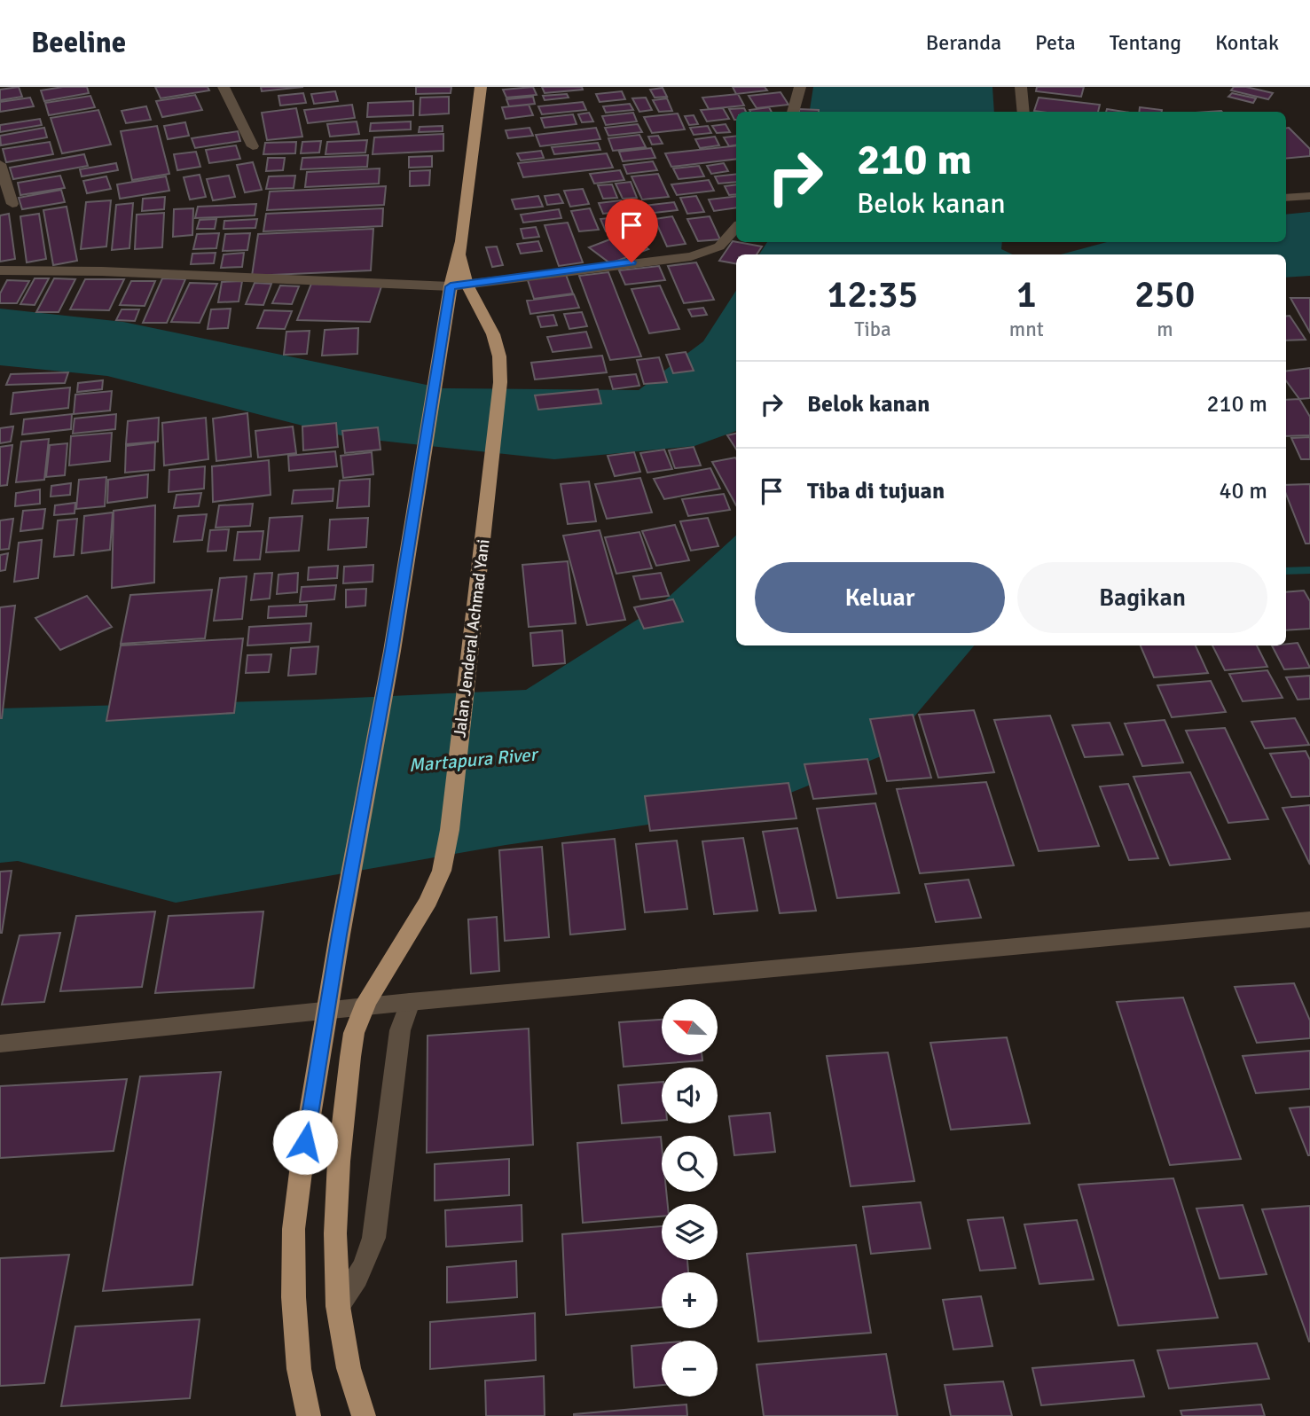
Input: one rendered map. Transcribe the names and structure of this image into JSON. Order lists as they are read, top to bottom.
{
  "streets": {
    "highway": ["Jalan Jenderal Achmad Yani"]
  },
  "water": ["Martapura River"],
  "north": "top left",
  "page": {
    "header": "Beeline",
    "nav": [
      "Beranda",
      "Peta",
      "Tentang",
      "Kontak"
    ],
    "turn": ["210 m", "Belok kanan"],
    "eta": [
      "12:35",
      "Tiba",
      "1",
      "mnt",
      "250",
      "m"
    ],
    "list": [
      {
        "name": "Belok kanan",
        "value": "210 m"
      },
      {
        "name": "Tiba di tujuan",
        "value": "40 m"
      }
    ],
    "buttons": ["Keluar", "Bagikan"],
    "map_buttons": ["+", "−"]
  }
}
